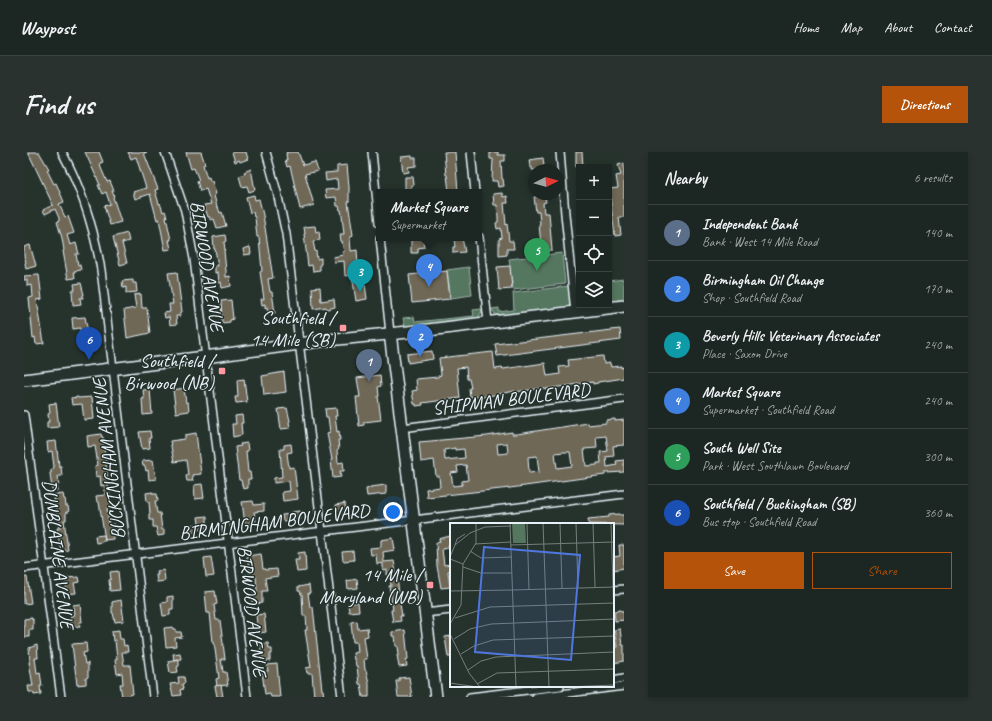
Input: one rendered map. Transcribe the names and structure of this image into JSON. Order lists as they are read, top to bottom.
{
  "streets": {
    "street": [
      "BIRWOOD AVENUE",
      "SHIPMAN BOULEVARD",
      "BUCKINGHAM AVENUE",
      "BIRMINGHAM BOULEVARD",
      "DUNBLAINE AVENUE"
    ]
  },
  "crossings": [
    ["BIRWOOD AVENUE", "BIRMINGHAM BOULEVARD"],
    ["BUCKINGHAM AVENUE", "BIRMINGHAM BOULEVARD"],
    ["BIRMINGHAM BOULEVARD", "DUNBLAINE AVENUE"]
  ],
  "places": {
    "transit": ["Southfield / 14 Mile (SB)", "Southfield / Birwood (NB)", "14 Mile / Maryland (WB)"]
  },
  "north": "right",
  "page": {
    "header": "Waypost",
    "nav": [
      "Home",
      "Map",
      "About",
      "Contact"
    ],
    "buttons": [
      "Directions",
      ["Save", "Share"]
    ],
    "title": "Find us",
    "heading": ["Nearby", "6 results"],
    "map_buttons": ["+", "−"],
    "popup": ["Market Square", "Supermarket"],
    "list": [
      {
        "mark": "1",
        "name": "Independent Bank",
        "note": "Bank · West 14 Mile Road",
        "value": "140 m"
      },
      {
        "mark": "2",
        "name": "Birmingham Oil Change",
        "note": "Shop · Southfield Road",
        "value": "170 m"
      },
      {
        "mark": "3",
        "name": "Beverly Hills Veterinary Associates",
        "note": "Place · Saxon Drive",
        "value": "240 m"
      },
      {
        "mark": "4",
        "name": "Market Square",
        "note": "Supermarket · Southfield Road",
        "value": "240 m"
      },
      {
        "mark": "5",
        "name": "South Well Site",
        "note": "Park · West Southlawn Boulevard",
        "value": "300 m"
      },
      {
        "mark": "6",
        "name": "Southfield / Buckingham (SB)",
        "note": "Bus stop · Southfield Road",
        "value": "360 m"
      }
    ],
    "pins": [
      "5",
      "4",
      "3",
      "2",
      "6",
      "1"
    ]
  }
}
